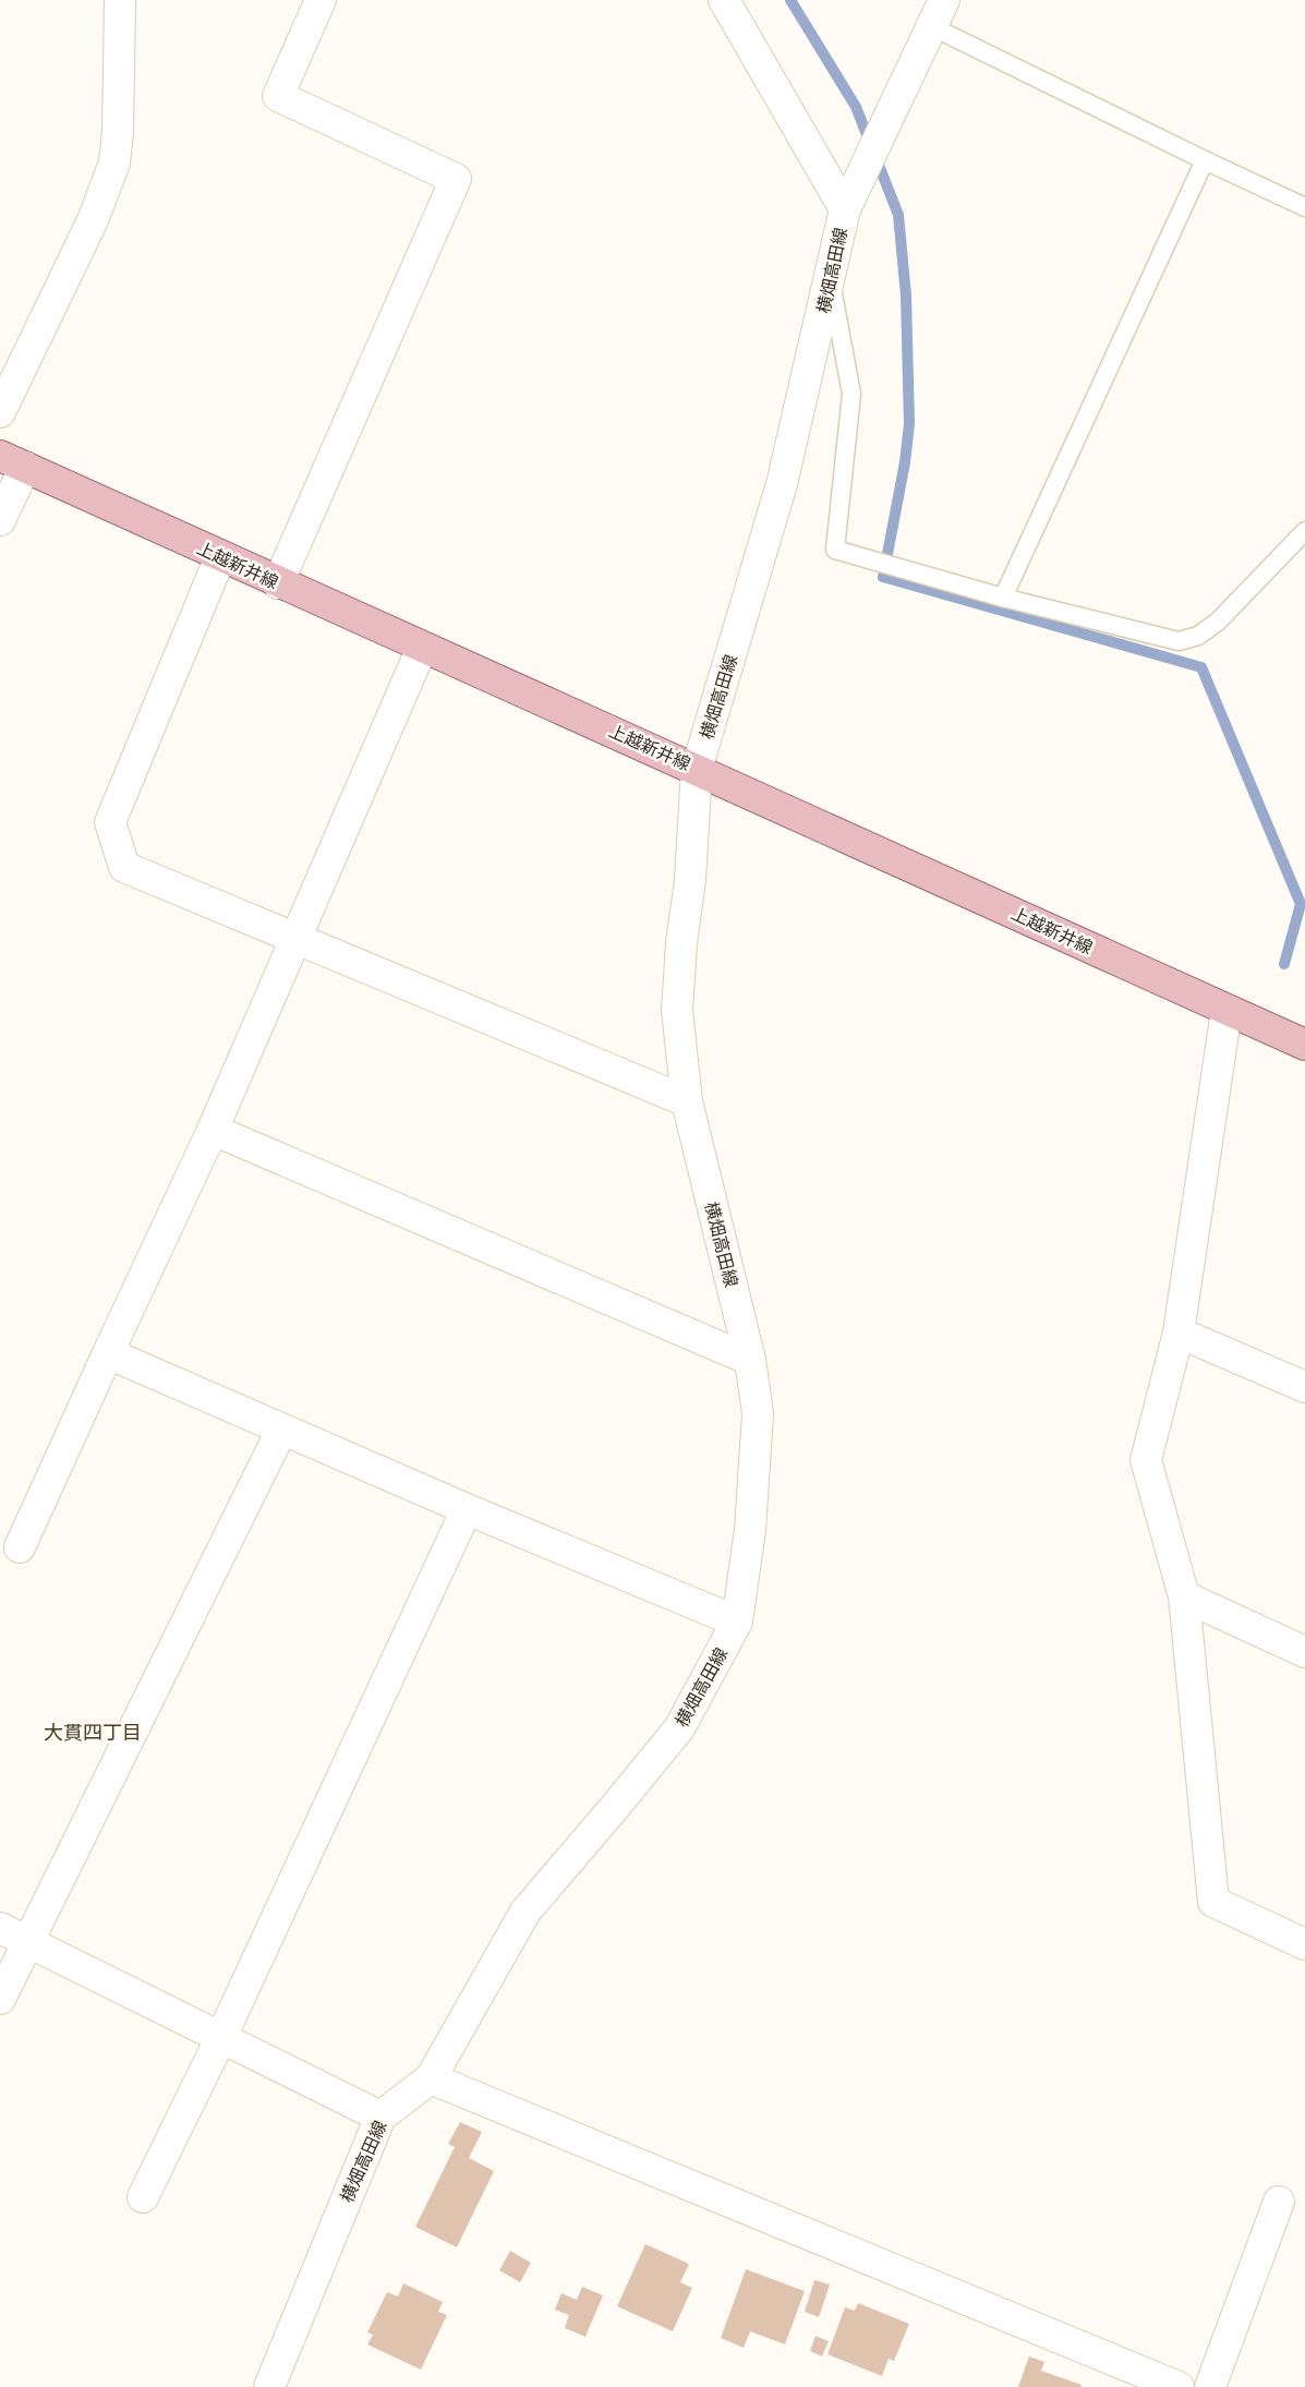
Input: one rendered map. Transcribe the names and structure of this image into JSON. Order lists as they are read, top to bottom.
{
  "streets": {
    "main road": ["上越新井線"],
    "street": ["横畑高田線"]
  },
  "crossings": [
    ["横畑高田線", "上越新井線"]
  ],
  "districts": ["大貫四丁目"]
}
